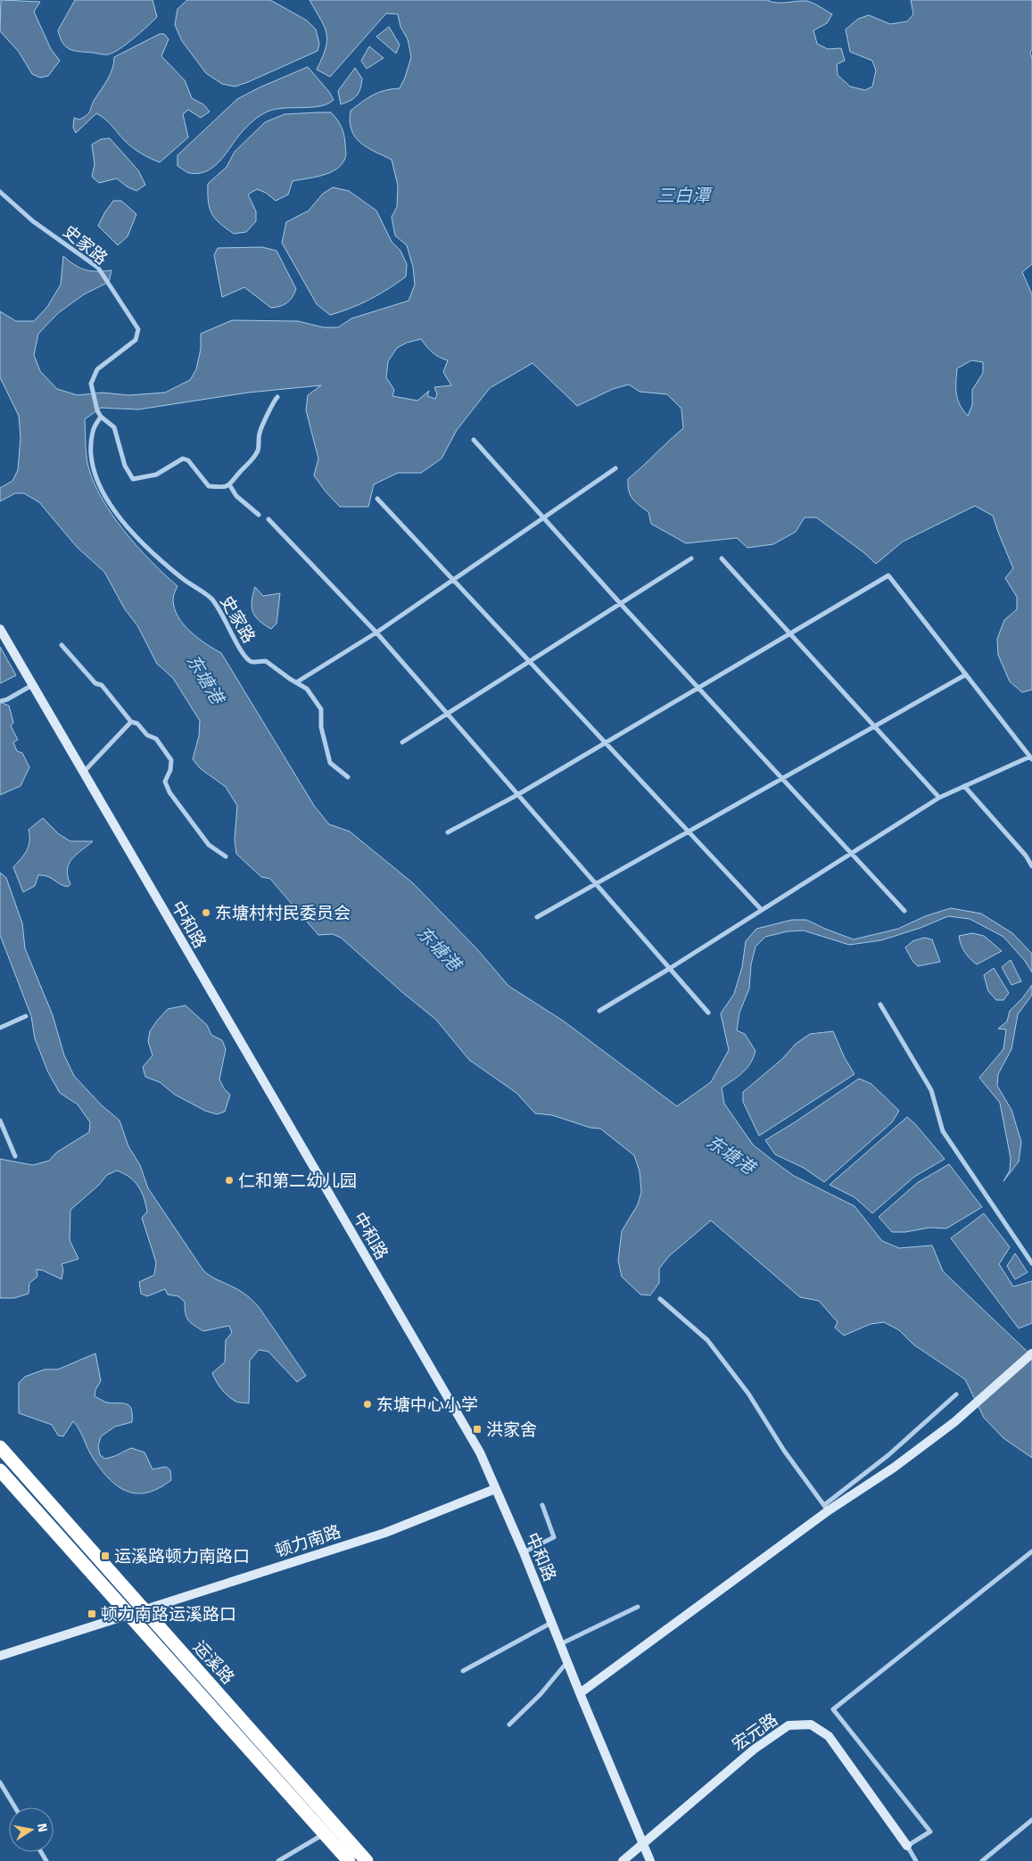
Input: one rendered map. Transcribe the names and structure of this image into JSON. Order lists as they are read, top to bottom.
{
  "streets": {
    "highway": ["运溪路"],
    "street": [
      "史家路",
      "中和路",
      "顿力南路",
      "宏元路"
    ]
  },
  "crossings": [
    ["中和路", "顿力南路"],
    ["中和路", "宏元路"],
    ["顿力南路", "运溪路"]
  ],
  "water": ["三白潭", "东塘港"],
  "places": {
    "other": ["东塘村村民委员会", "仁和第二幼儿园", "东塘中心小学"],
    "transit": ["洪家舍", "运溪路顿力南路口", "顿力南路运溪路口"]
  },
  "north": "right"
}
